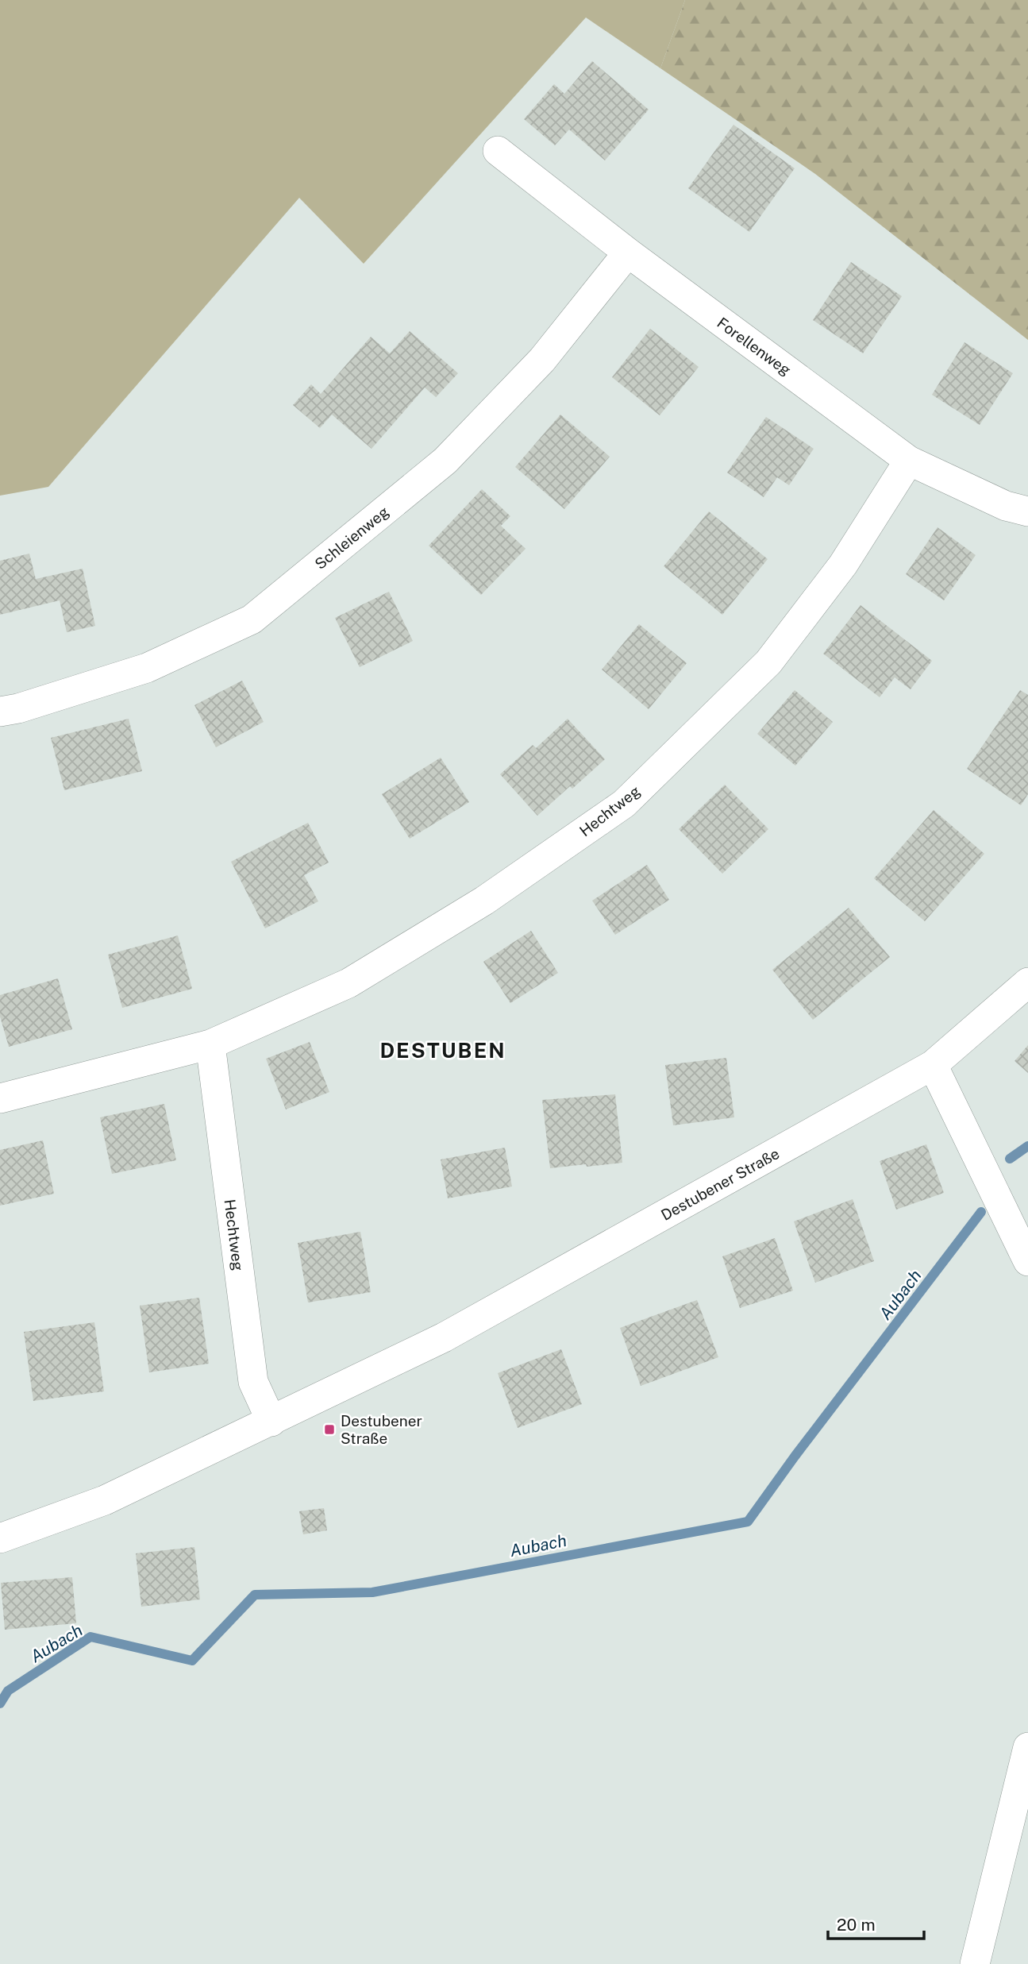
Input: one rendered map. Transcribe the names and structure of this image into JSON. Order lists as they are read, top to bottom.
{
  "streets": {
    "street": [
      "Forellenweg",
      "Schleienweg",
      "Hechtweg",
      "Destubener Straße"
    ]
  },
  "crossings": [
    ["Forellenweg", "Schleienweg"],
    ["Forellenweg", "Hechtweg"],
    ["Hechtweg", "Destubener Straße"]
  ],
  "districts": ["DESTUBEN"],
  "water": ["Aubach"],
  "places": {
    "transit": ["Destubener Straße"]
  },
  "scale_bar": "20 m"
}
